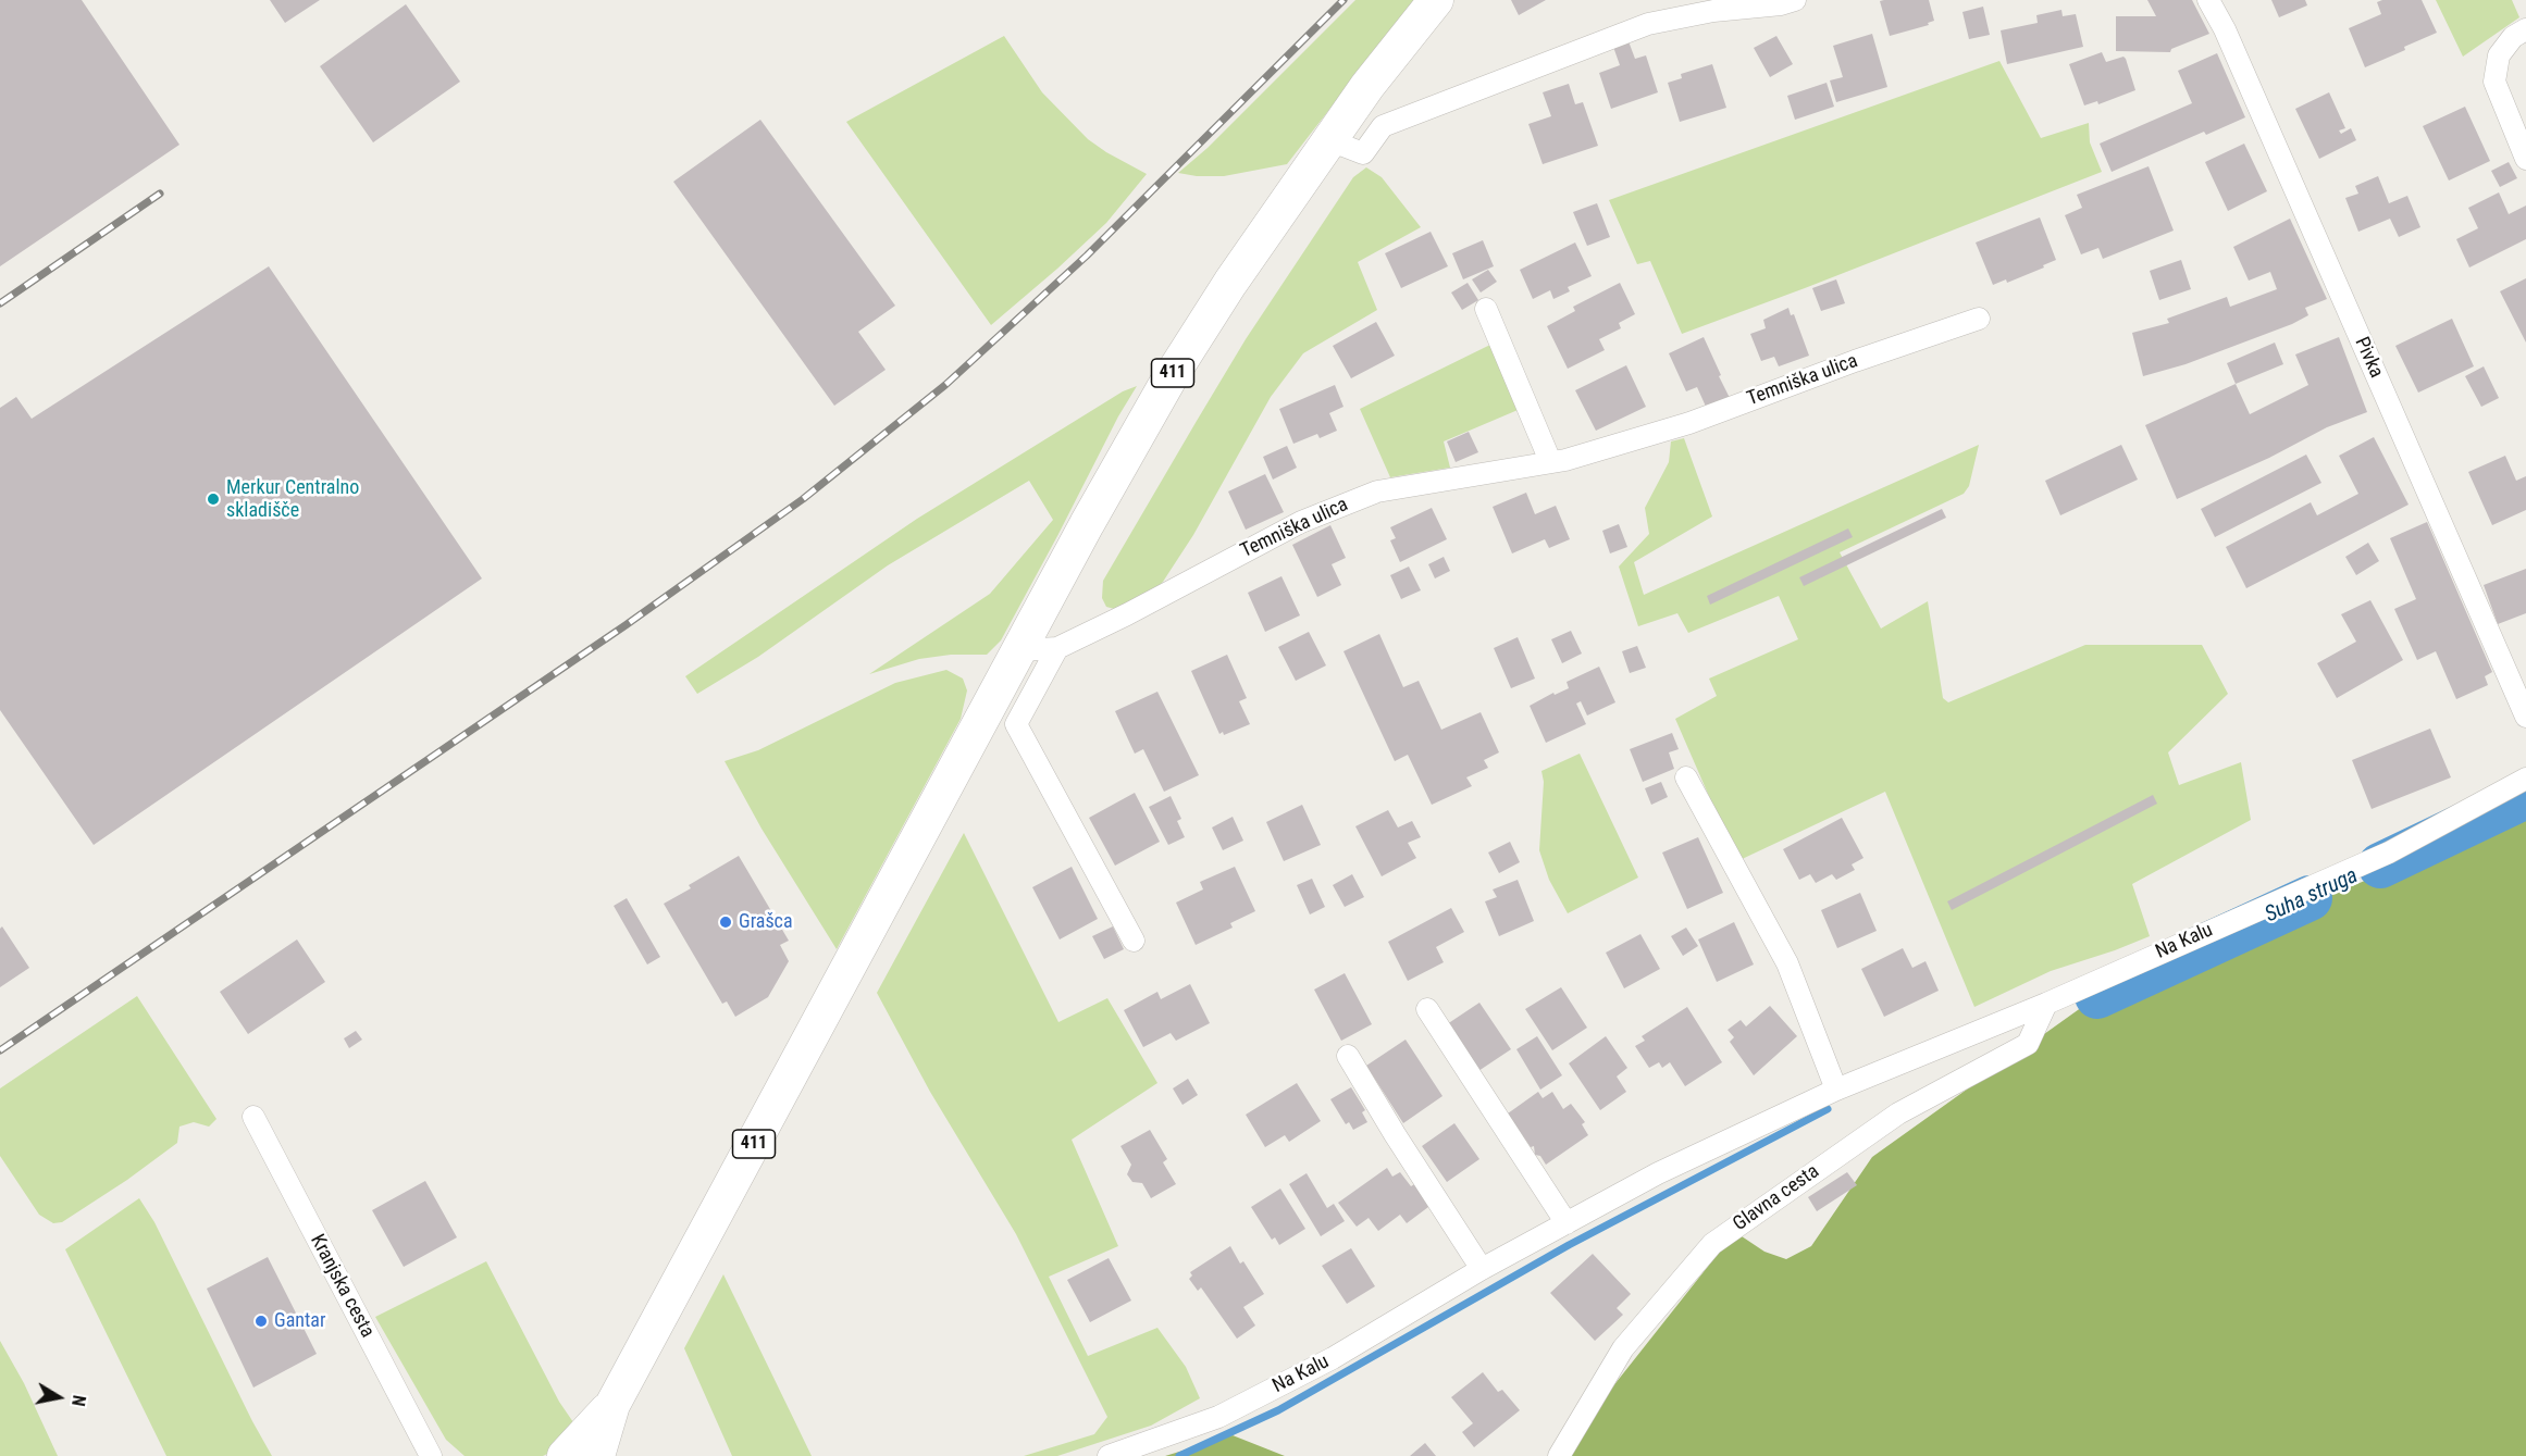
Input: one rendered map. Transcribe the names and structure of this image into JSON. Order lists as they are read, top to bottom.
{
  "streets": {
    "main road": ["411"],
    "street": [
      "Pivka",
      "Temniška ulica",
      "Na Kalu",
      "Glavna cesta",
      "Kranjska cesta"
    ]
  },
  "crossings": [
    ["Na Kalu", "Glavna cesta"]
  ],
  "water": ["Suha struga"],
  "places": ["Merkur Centralno skladišče", "Grašca", "Gantar"],
  "north": "right"
}
